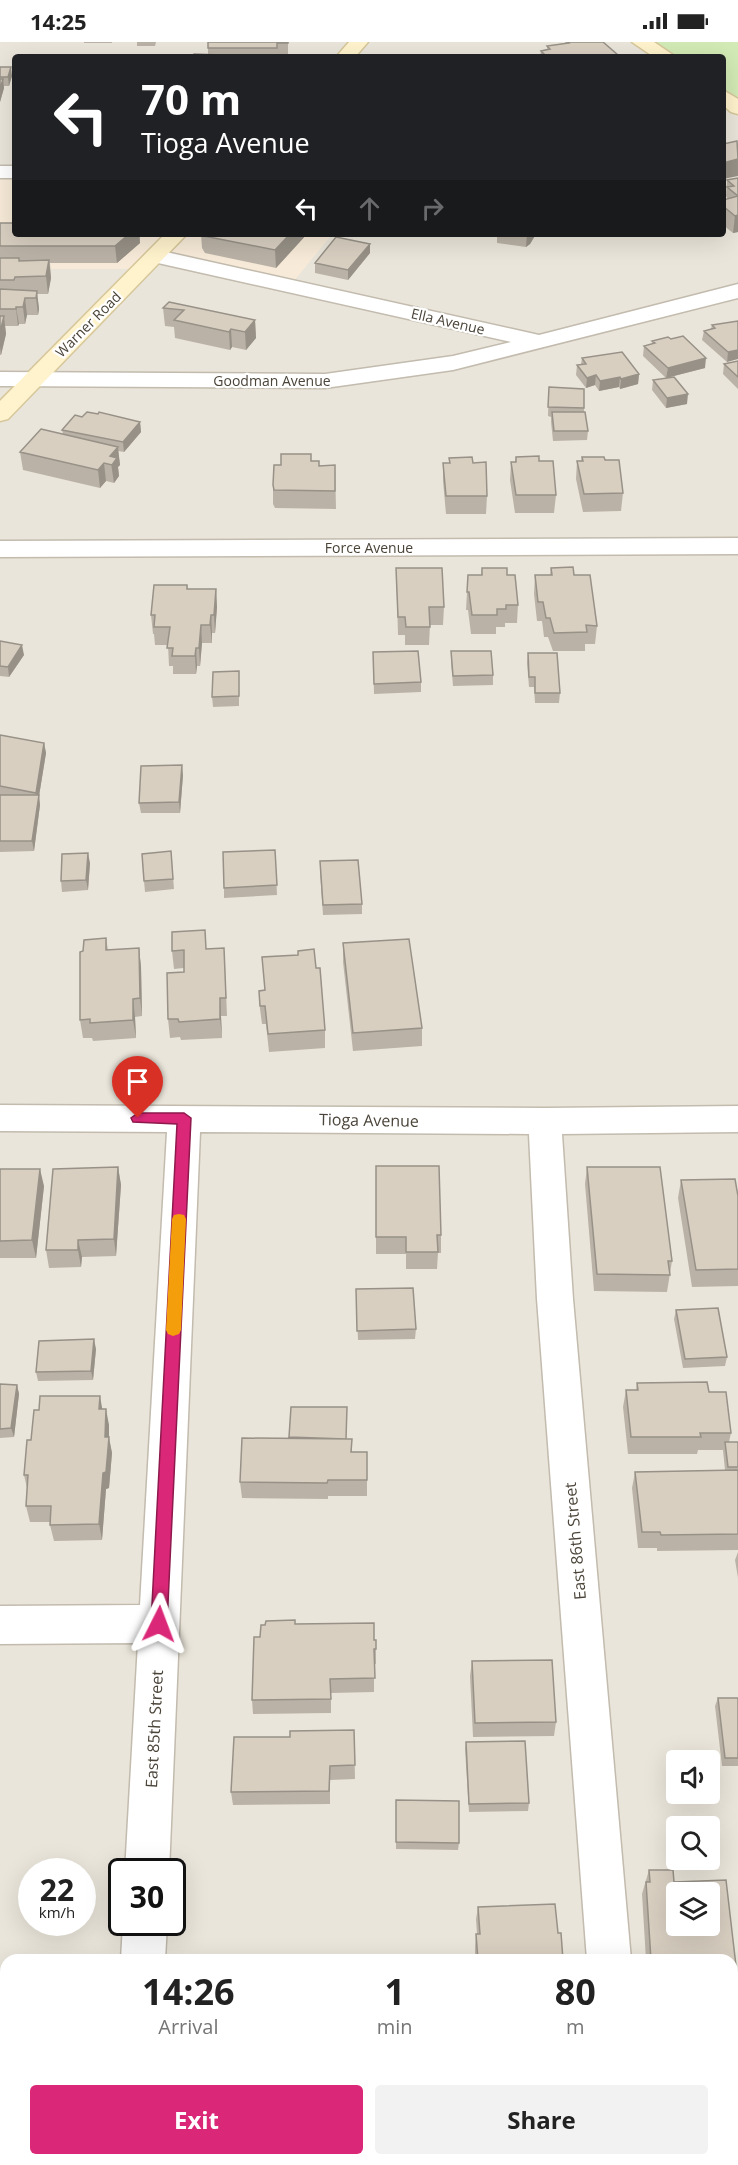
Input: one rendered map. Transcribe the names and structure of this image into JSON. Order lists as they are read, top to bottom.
{
  "streets": {
    "main road": ["Warner Road"],
    "street": [
      "Ella Avenue",
      "Goodman Avenue",
      "Force Avenue",
      "Tioga Avenue",
      "East 86th Street",
      "East 85th Street"
    ]
  },
  "crossings": [
    ["Ella Avenue", "Warner Road"],
    ["Ella Avenue", "Goodman Avenue"],
    ["Warner Road", "Goodman Avenue"],
    ["Tioga Avenue", "East 86th Street"],
    ["Tioga Avenue", "East 85th Street"]
  ],
  "page": {
    "status": "14:25",
    "turn": ["70 m", "Tioga Avenue"],
    "speed": "22 km/h",
    "limit": "30",
    "eta": [
      "14:26",
      "Arrival",
      "1",
      "min",
      "80",
      "m"
    ],
    "buttons": ["Exit", "Share"]
  }
}
